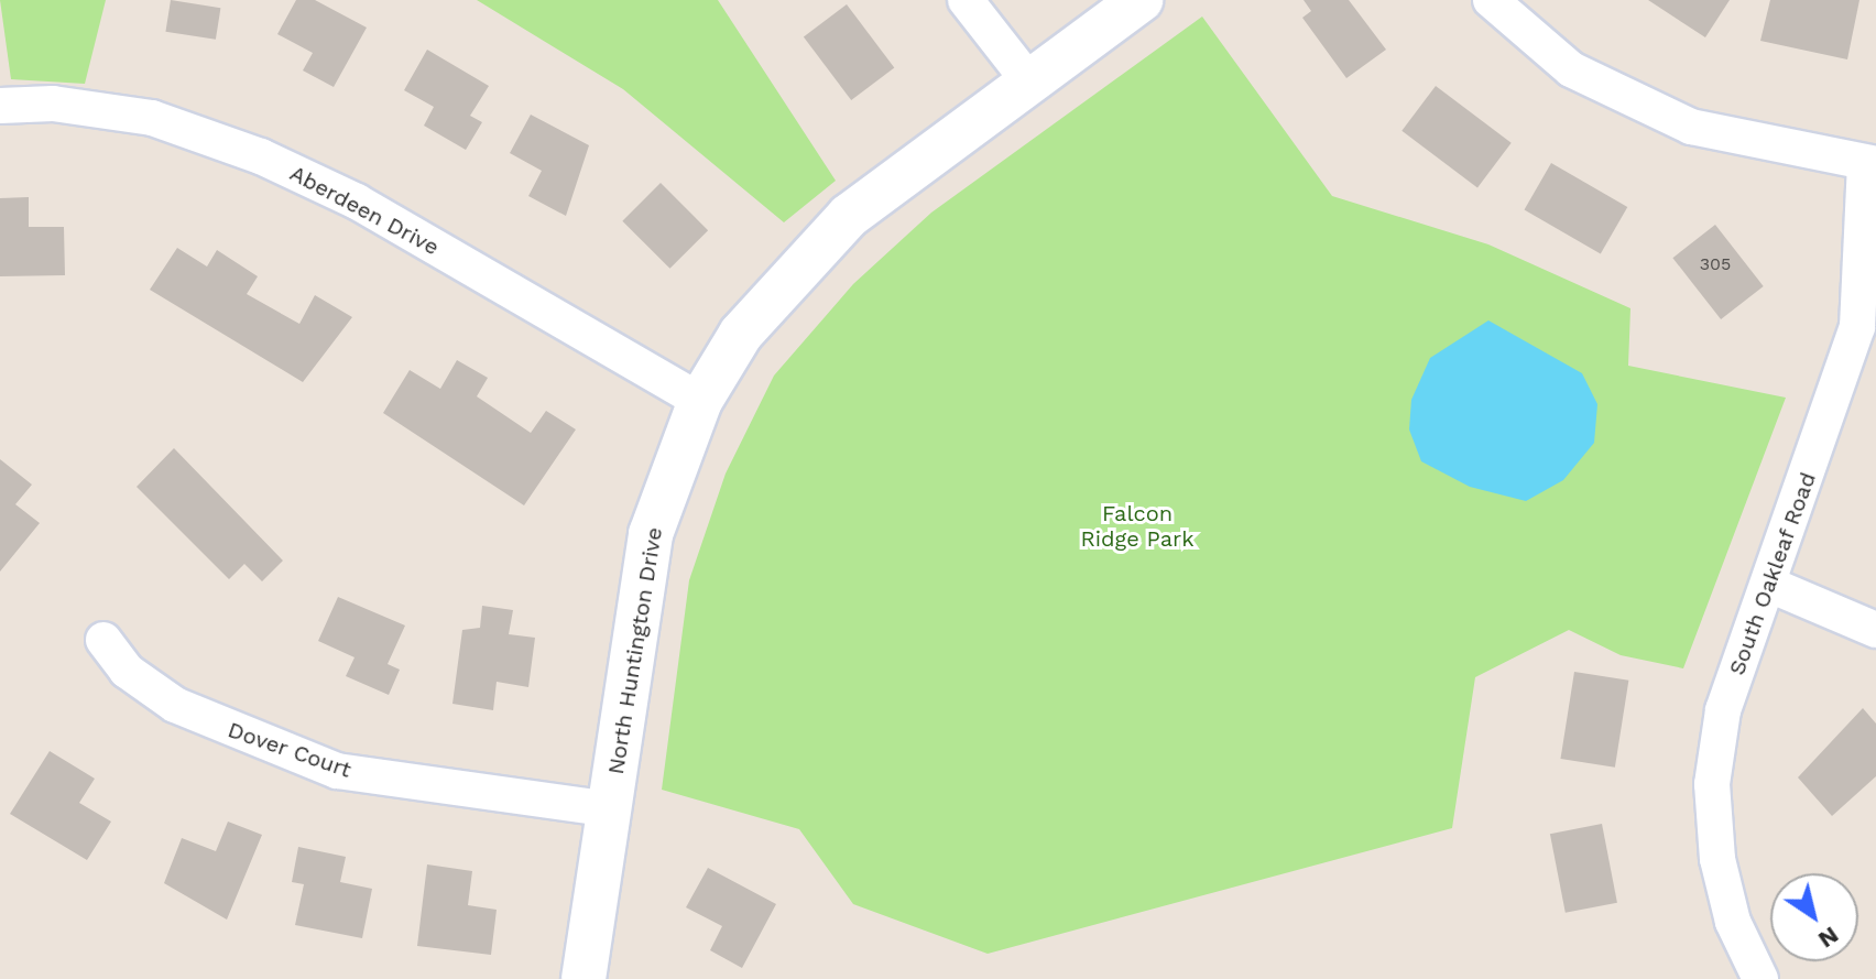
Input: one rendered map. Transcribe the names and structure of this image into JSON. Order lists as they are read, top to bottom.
{
  "streets": {
    "street": [
      "Aberdeen Drive",
      "South Oakleaf Road",
      "North Huntington Drive",
      "Dover Court"
    ]
  },
  "crossings": [
    ["Aberdeen Drive", "North Huntington Drive"],
    ["North Huntington Drive", "Dover Court"]
  ],
  "parks": ["Falcon Ridge Park"],
  "house_numbers": ["305"],
  "north": "bottom right"
}
